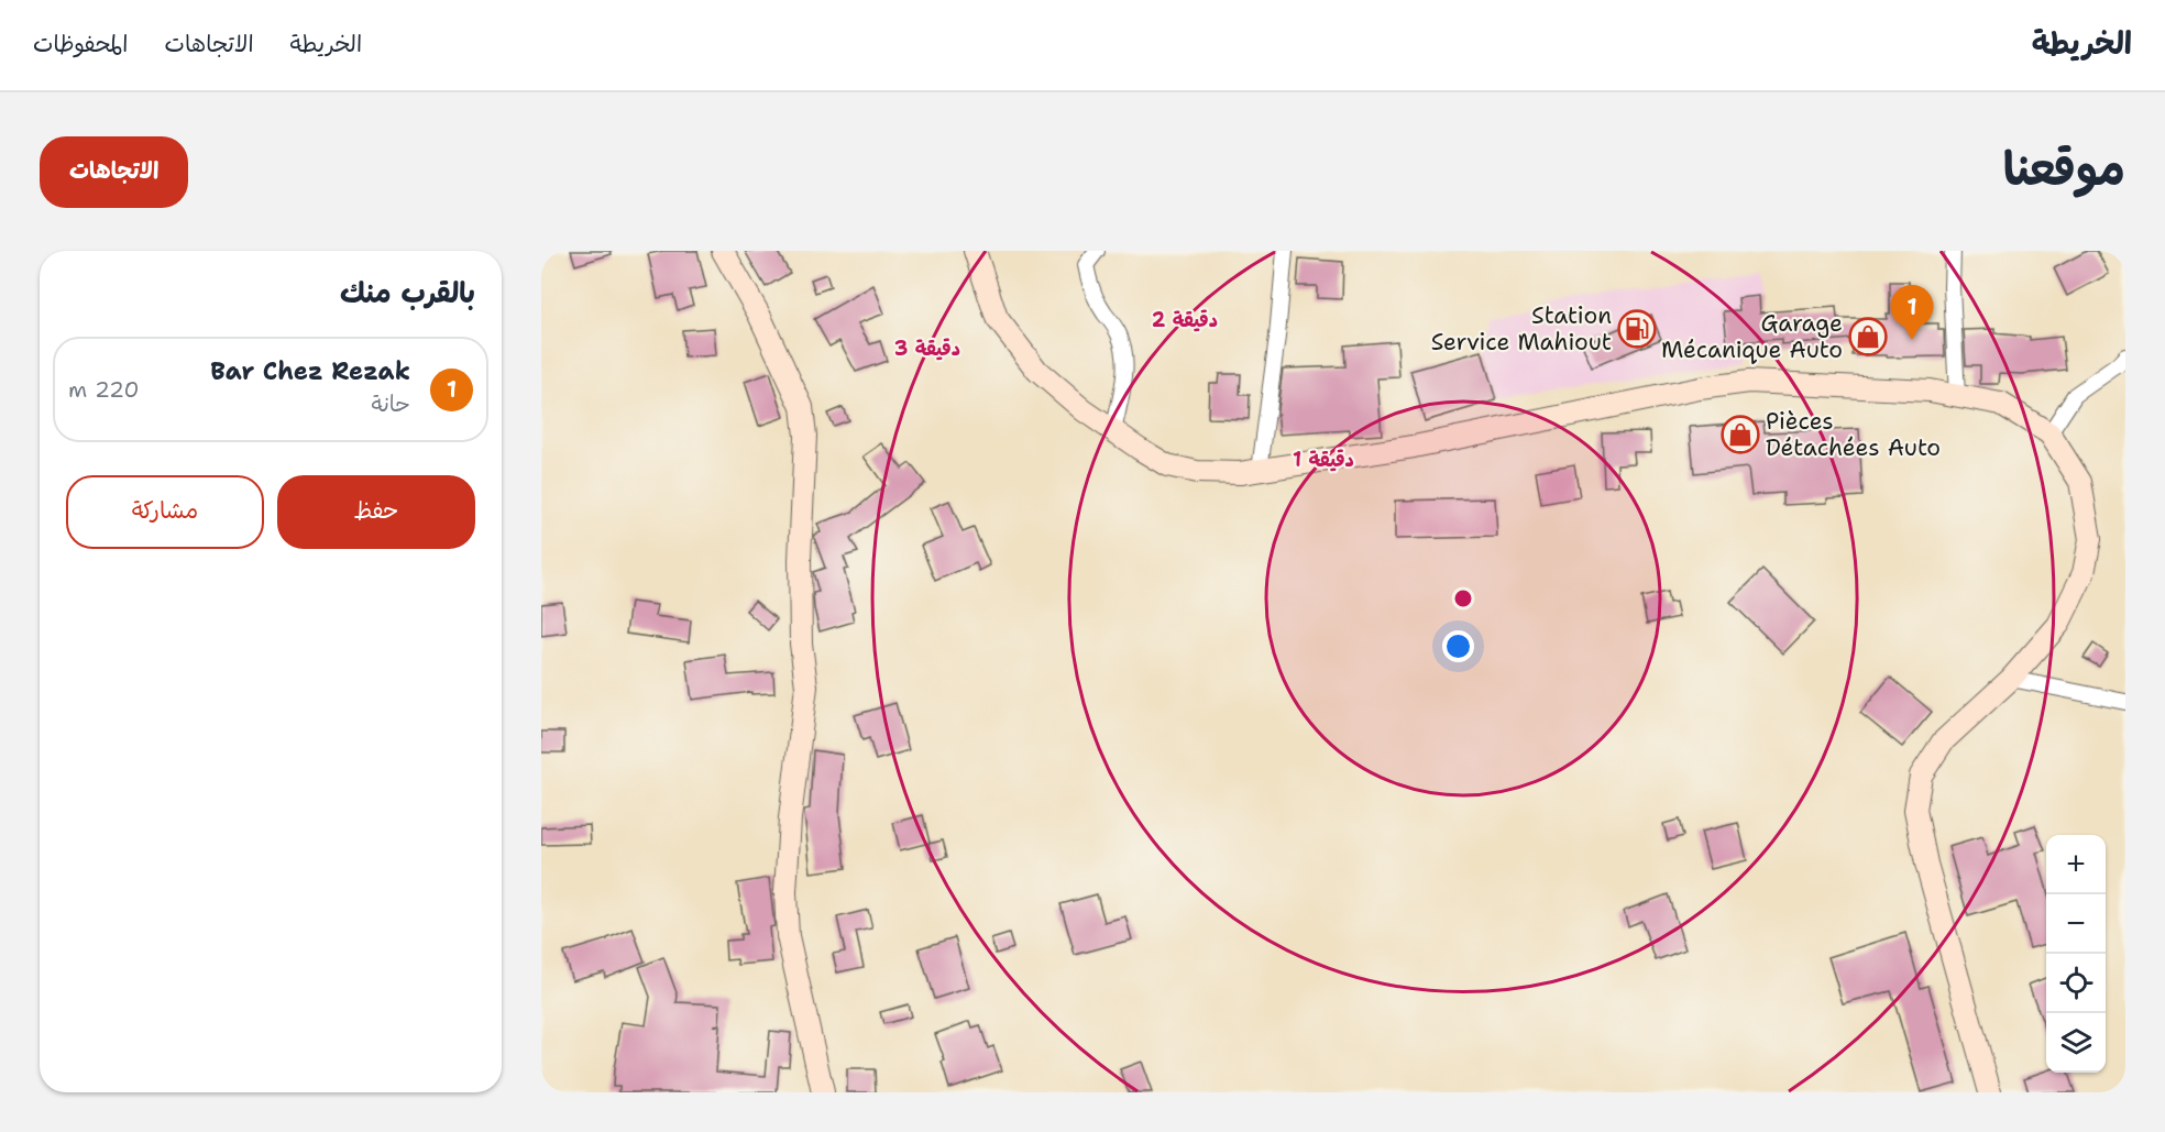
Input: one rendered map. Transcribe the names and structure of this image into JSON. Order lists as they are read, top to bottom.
{
  "places": {
    "fuel station": ["Station Service Mahiout"],
    "shop": ["Garage Mécanique Auto", "Pièces Détachées Auto"]
  },
  "page": {
    "header": "الخريطة",
    "nav": ["الخريطة", "الاتجاهات", "المحفوظات"],
    "title": "موقعنا",
    "buttons": [
      "الاتجاهات",
      ["حفظ", "مشاركة"]
    ],
    "heading": "بالقرب منك",
    "pins": "1",
    "list": [
      {
        "mark": "1",
        "name": "Bar Chez Rezak",
        "note": "حانة",
        "value": "220 m"
      }
    ],
    "map_buttons": ["+", "−"]
  },
  "rings": ["2 دقيقة", "3 دقيقة", "1 دقيقة"]
}
